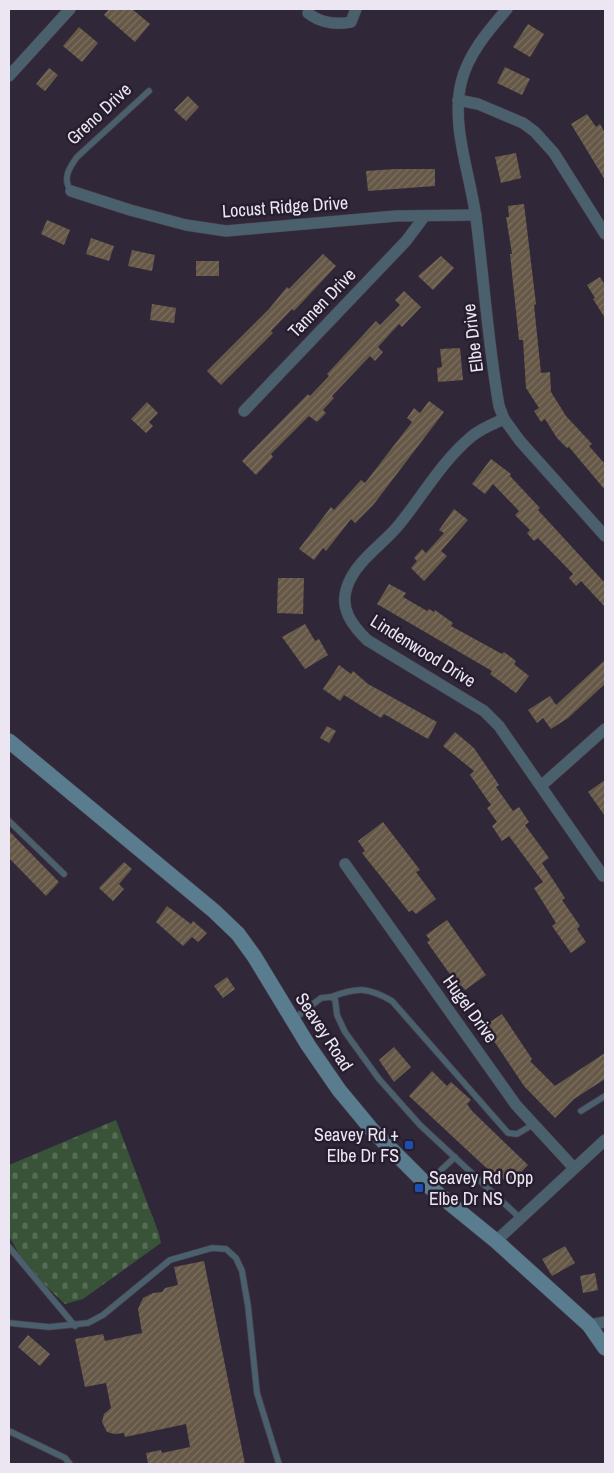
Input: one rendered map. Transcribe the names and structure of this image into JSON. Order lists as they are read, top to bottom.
{
  "streets": {
    "street": [
      "Locust Ridge Drive",
      "Tannen Drive",
      "Elbe Drive",
      "Lindenwood Drive",
      "Hugel Drive",
      "Seavey Road"
    ],
    "lane": ["Greno Drive"]
  },
  "crossings": [
    ["Greno Drive", "Locust Ridge Drive"],
    ["Locust Ridge Drive", "Tannen Drive"],
    ["Locust Ridge Drive", "Elbe Drive"],
    ["Elbe Drive", "Lindenwood Drive"]
  ],
  "places": {
    "transit": ["Seavey Rd + Elbe Dr FS", "Seavey Rd Opp Elbe Dr NS"]
  }
}
